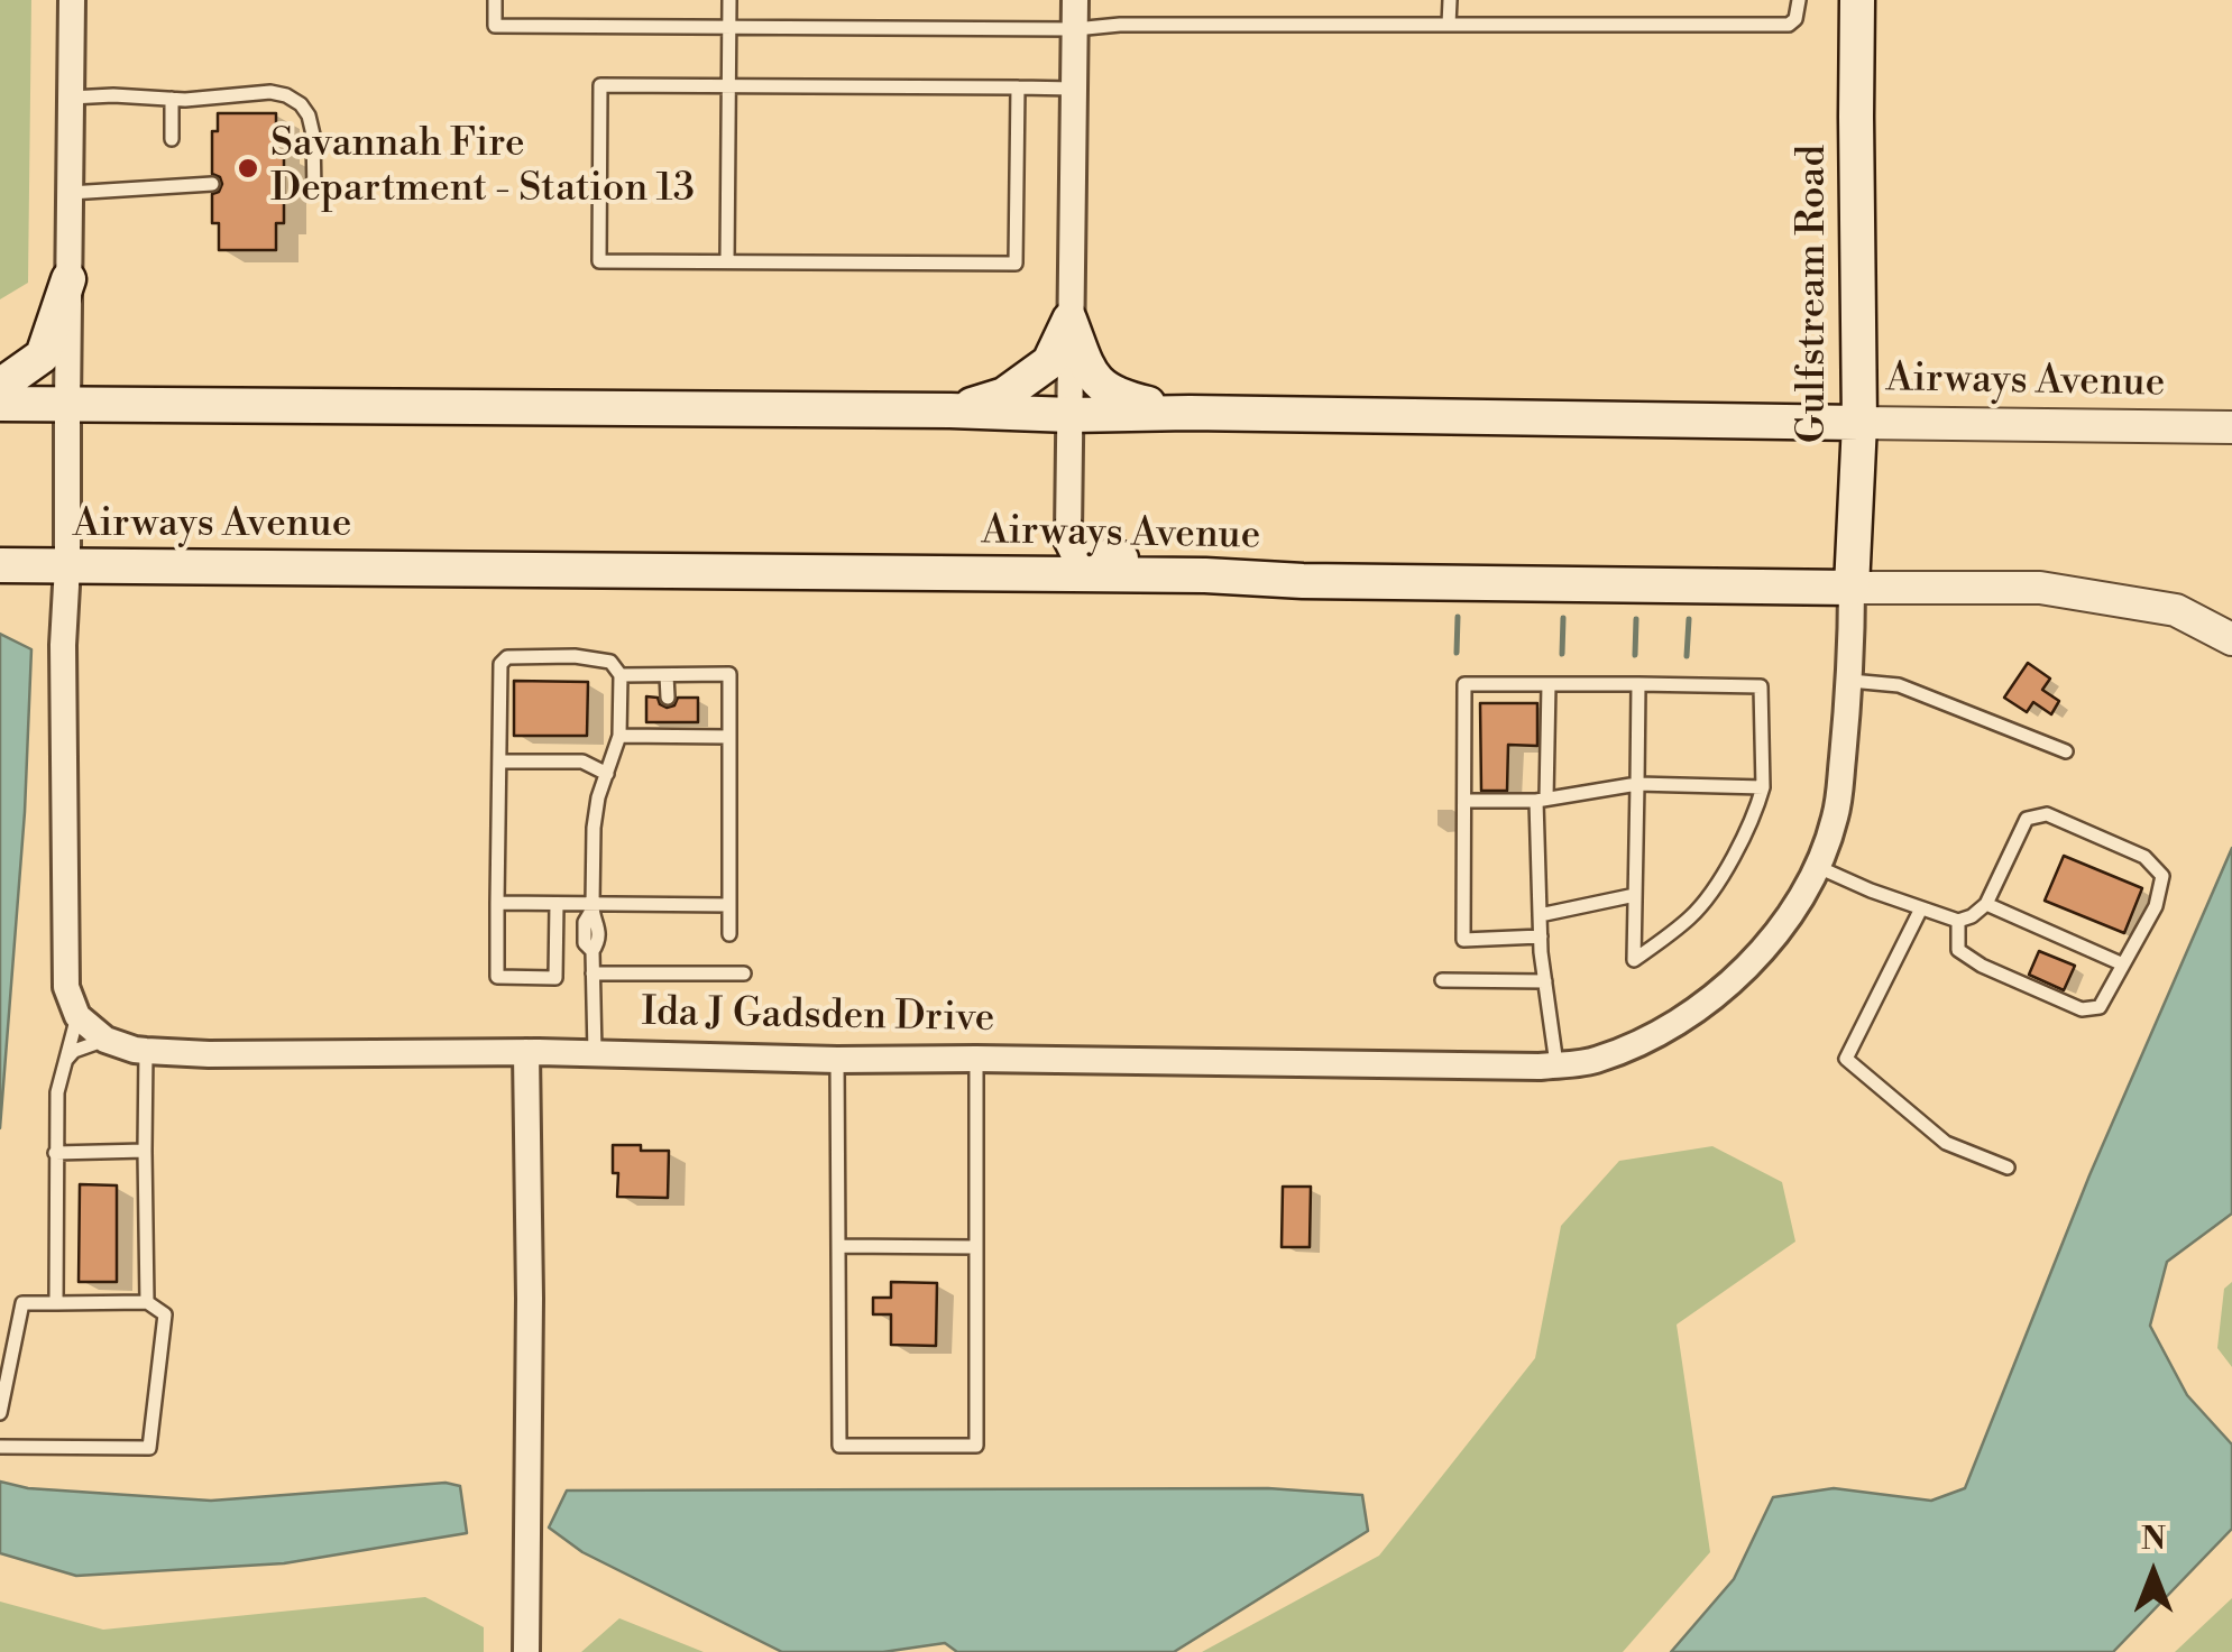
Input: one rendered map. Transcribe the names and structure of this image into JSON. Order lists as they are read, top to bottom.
{
  "streets": {
    "main road": ["Gulfstream Road", "Airways Avenue"],
    "street": ["Ida J Gadsden Drive"]
  },
  "crossings": [
    ["Gulfstream Road", "Airways Avenue"],
    ["Gulfstream Road", "Ida J Gadsden Drive"],
    ["Airways Avenue", "Ida J Gadsden Drive"]
  ],
  "places": ["Savannah Fire Department - Station 13"],
  "north": "top"
}
